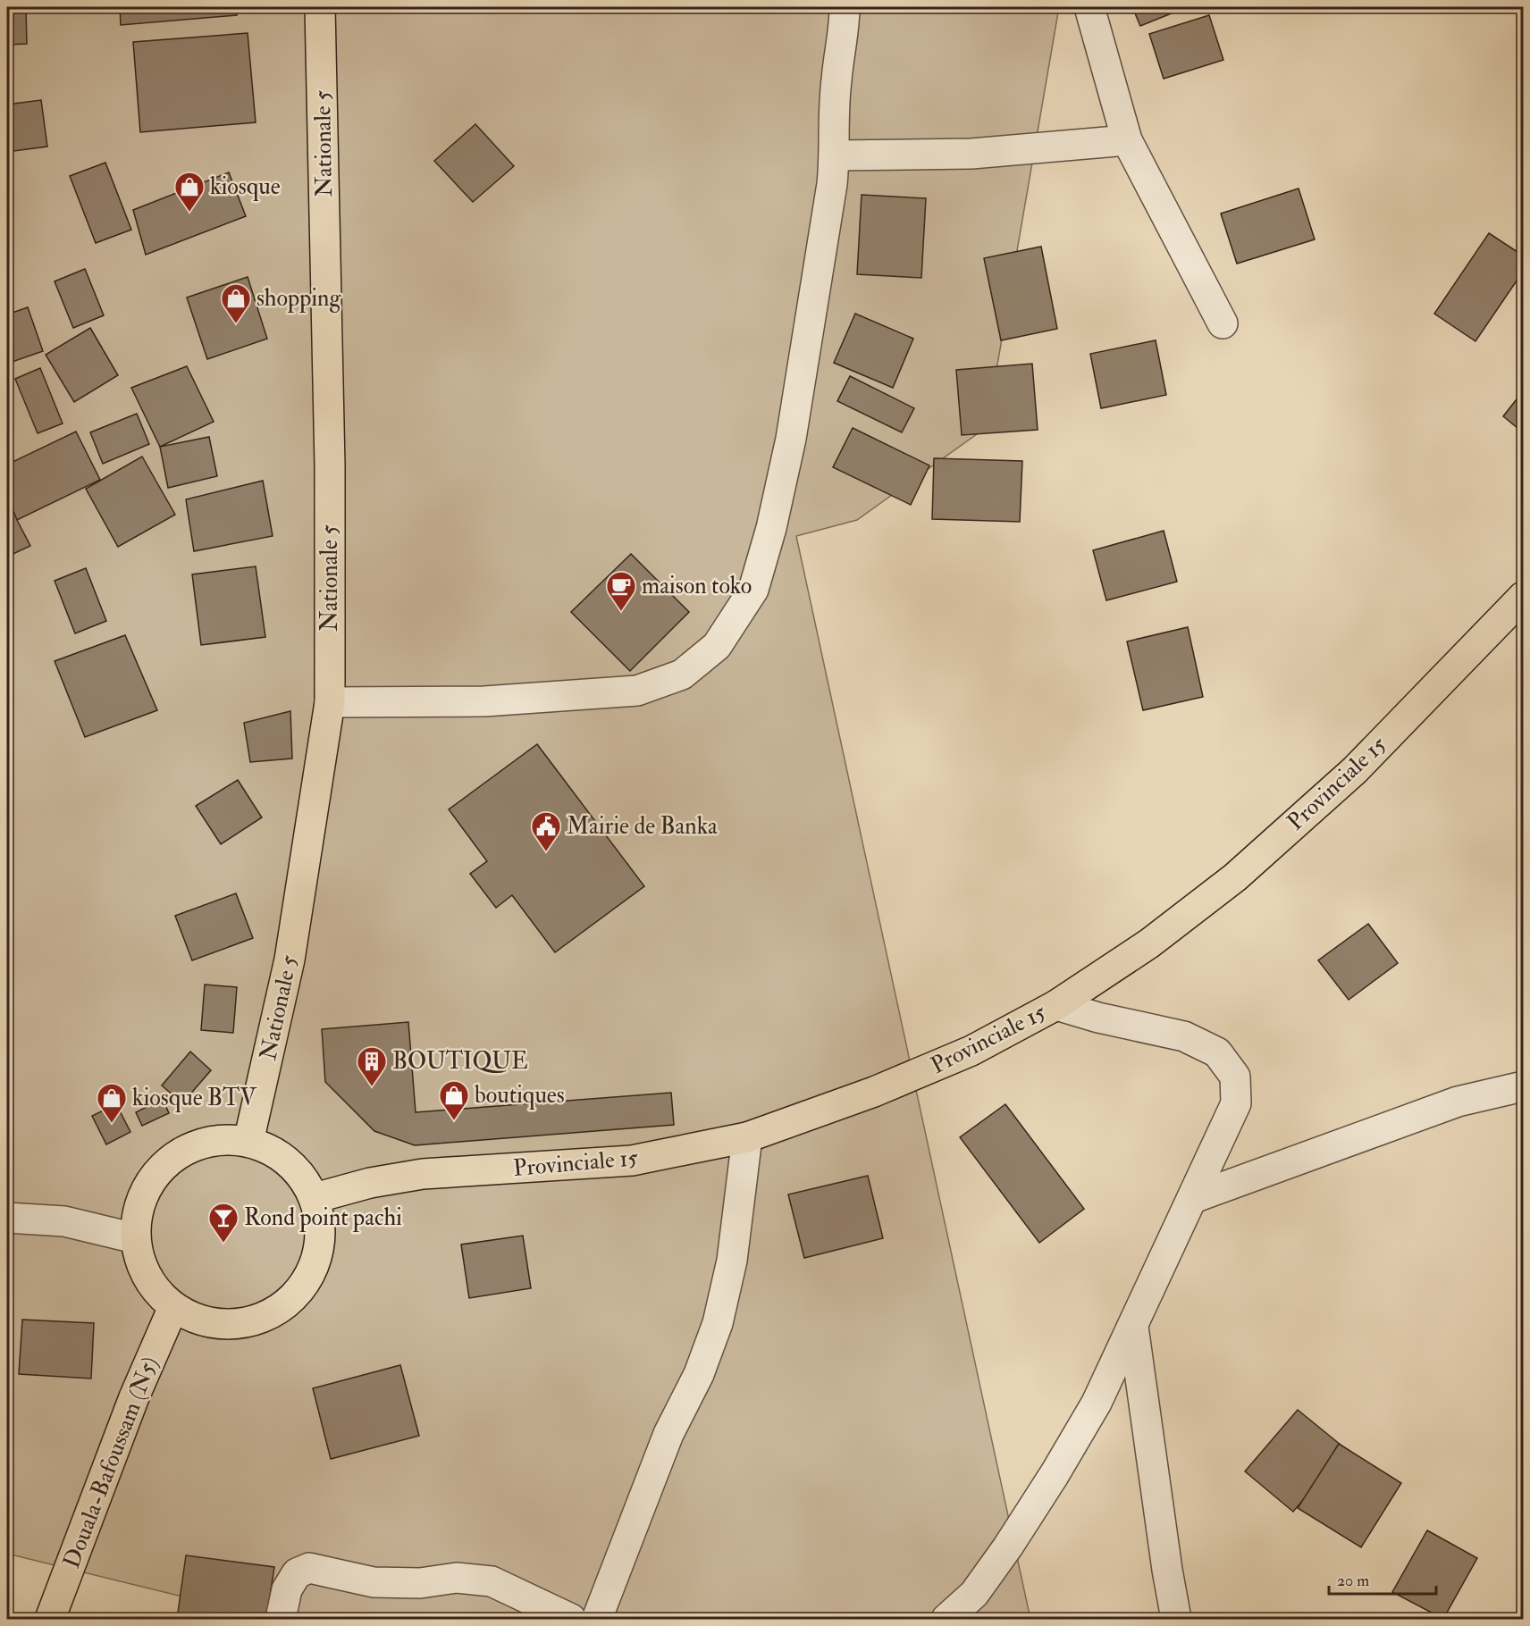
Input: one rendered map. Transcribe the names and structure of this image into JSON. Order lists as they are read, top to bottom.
{
  "streets": {
    "main road": ["Nationale 5", "Provinciale 15", "Douala-Bafoussam (N5)"]
  },
  "crossings": [
    ["Nationale 5", "Provinciale 15"],
    ["Nationale 5", "Douala-Bafoussam (N5)"],
    ["Provinciale 15", "Douala-Bafoussam (N5)"]
  ],
  "places": {
    "shop": [
      "kiosque",
      "shopping",
      "boutiques",
      "kiosque BTV"
    ],
    "cafe": ["maison toko"],
    "public building": ["Mairie de Banka"],
    "building": ["BOUTIQUE"],
    "bar": ["Rond point pachi"]
  },
  "scale_bar": "20 m"
}
